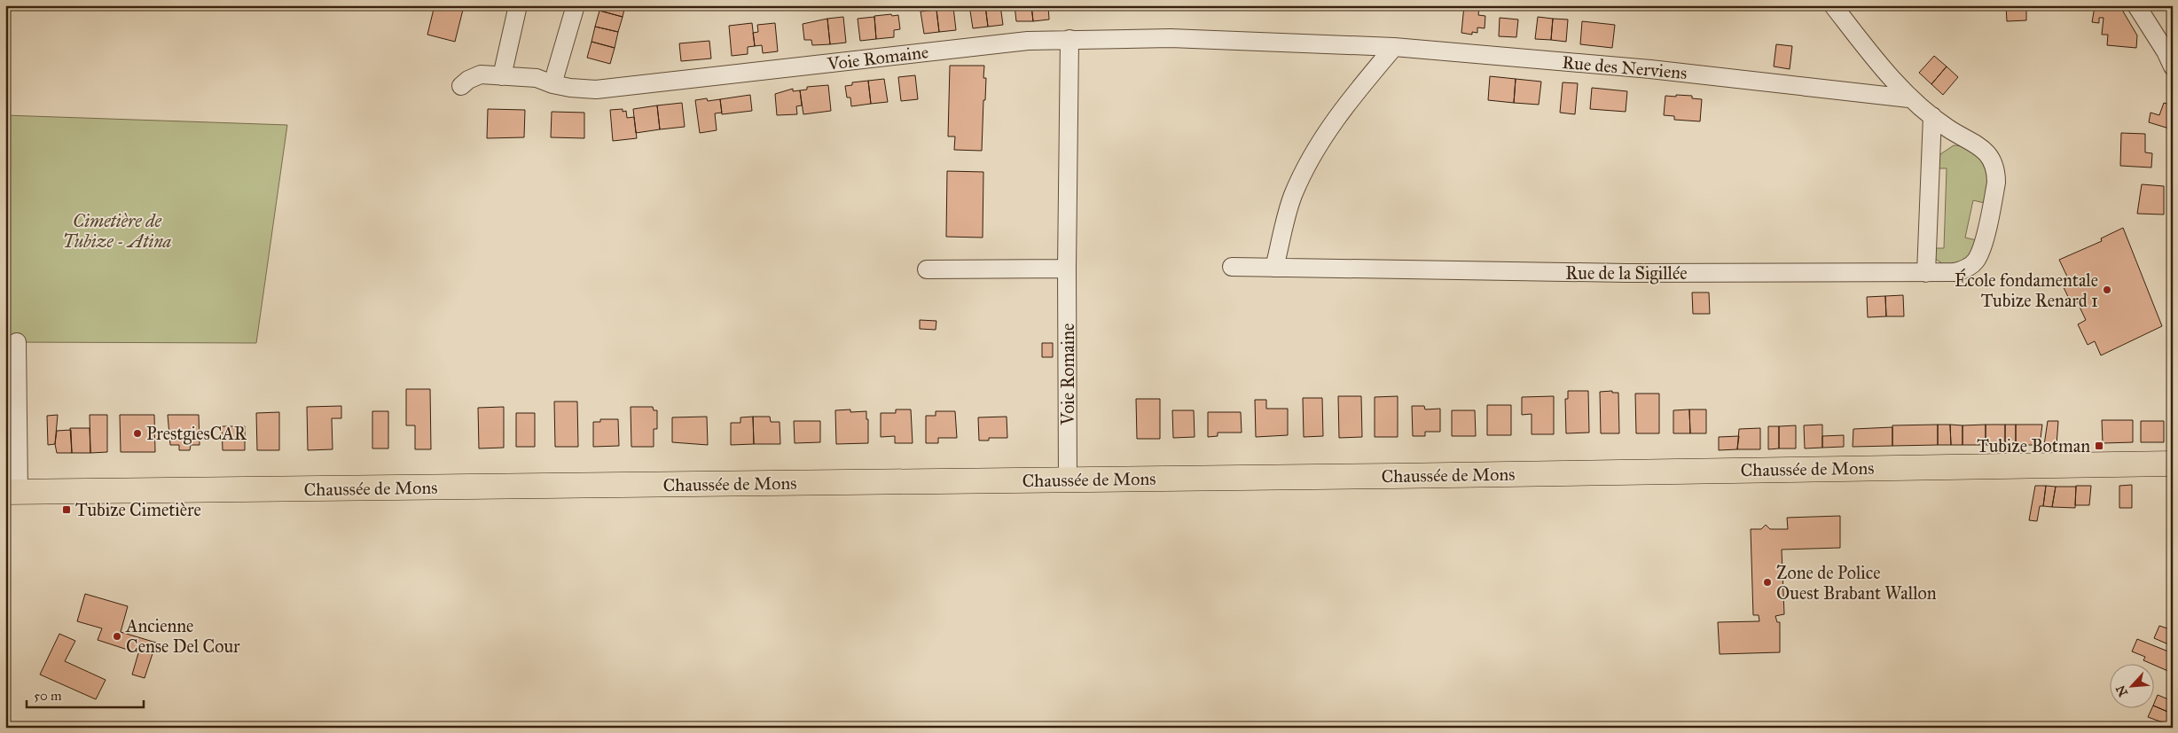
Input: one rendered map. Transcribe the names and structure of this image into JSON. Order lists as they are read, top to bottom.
{
  "streets": {
    "main road": ["Chaussée de Mons"],
    "street": ["Voie Romaine", "Rue des Nerviens", "Rue de la Sigillée"]
  },
  "crossings": [
    ["Voie Romaine", "Rue des Nerviens"],
    ["Voie Romaine", "Chaussée de Mons"]
  ],
  "parks": ["Cimetière de Tubize - Atina"],
  "places": {
    "other": [
      "École fondamentale Tubize Renard 1",
      "PrestgiesCAR",
      "Zone de Police Ouest Brabant Wallon",
      "Ancienne Cense Del Cour"
    ],
    "transit": ["Tubize Botman", "Tubize Cimetière"]
  },
  "scale_bar": "50 m",
  "north": "bottom left"
}
